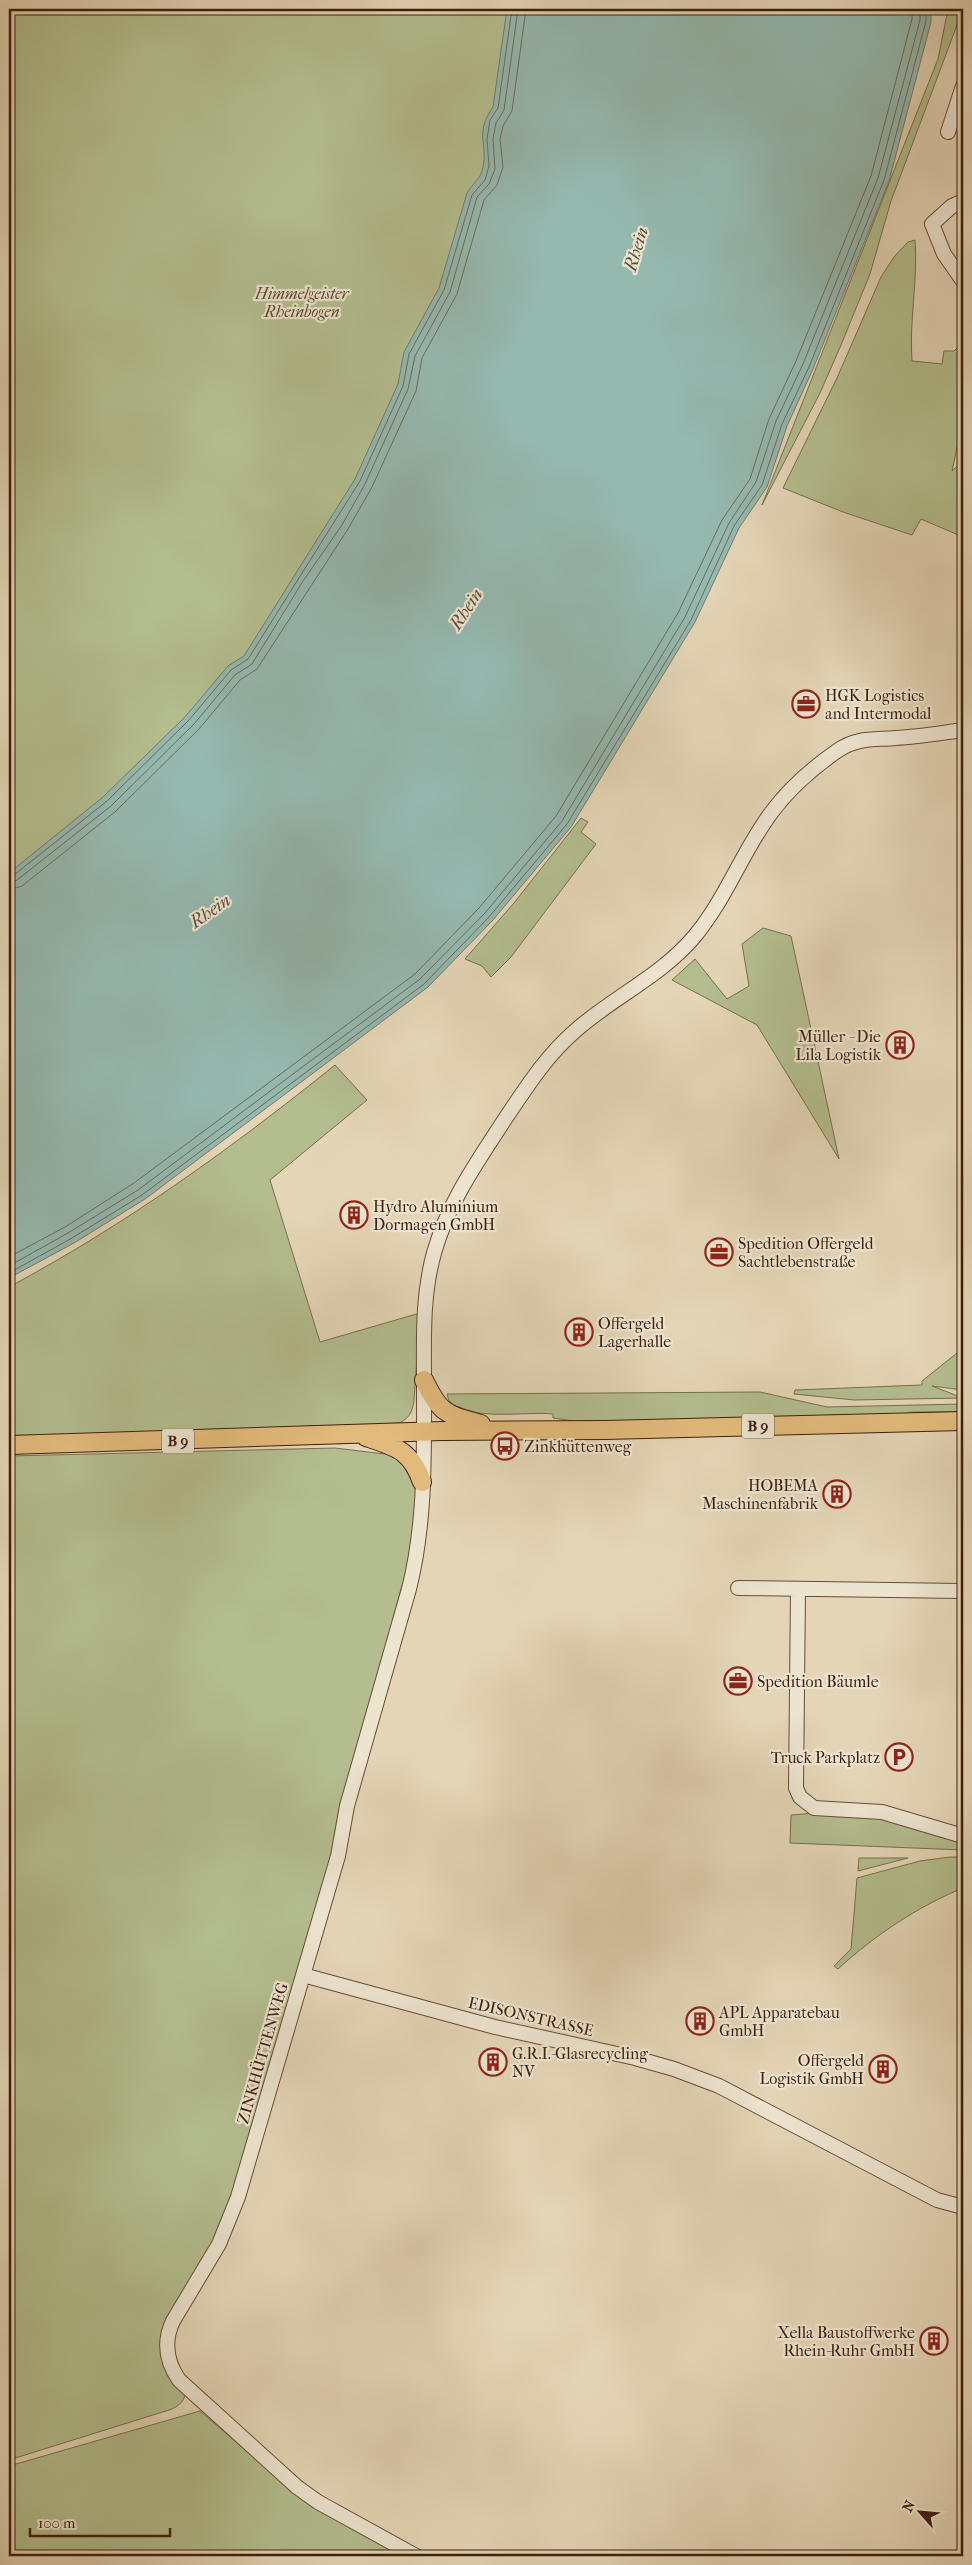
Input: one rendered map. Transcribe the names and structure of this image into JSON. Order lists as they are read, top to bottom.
{
  "streets": {
    "main road": ["B 9"],
    "street": ["EDISONSTRASSE", "ZINKHÜTTENWEG"]
  },
  "crossings": [
    ["B 9", "ZINKHÜTTENWEG"],
    ["EDISONSTRASSE", "ZINKHÜTTENWEG"]
  ],
  "water": ["Rhein"],
  "parks": ["Himmelgeister Rheinbogen"],
  "places": {
    "office": ["HGK Logistics and Intermodal", "Spedition Offergeld Sachtlebenstraße", "Spedition Bäumle"],
    "building": [
      "Müller - Die Lila Logistik",
      "Hydro Aluminium Dormagen GmbH",
      "Offergeld Lagerhalle",
      "HOBEMA Maschinenfabrik",
      "APL Apparatebau GmbH",
      "G.R.I.-Glasrecycling NV",
      "Offergeld Logistik GmbH",
      "Xella Baustoffwerke Rhein-Ruhr GmbH"
    ],
    "bus stop": ["Zinkhüttenweg"],
    "parking": ["Truck Parkplatz"]
  },
  "scale_bar": "100 m",
  "north": "top left"
}
